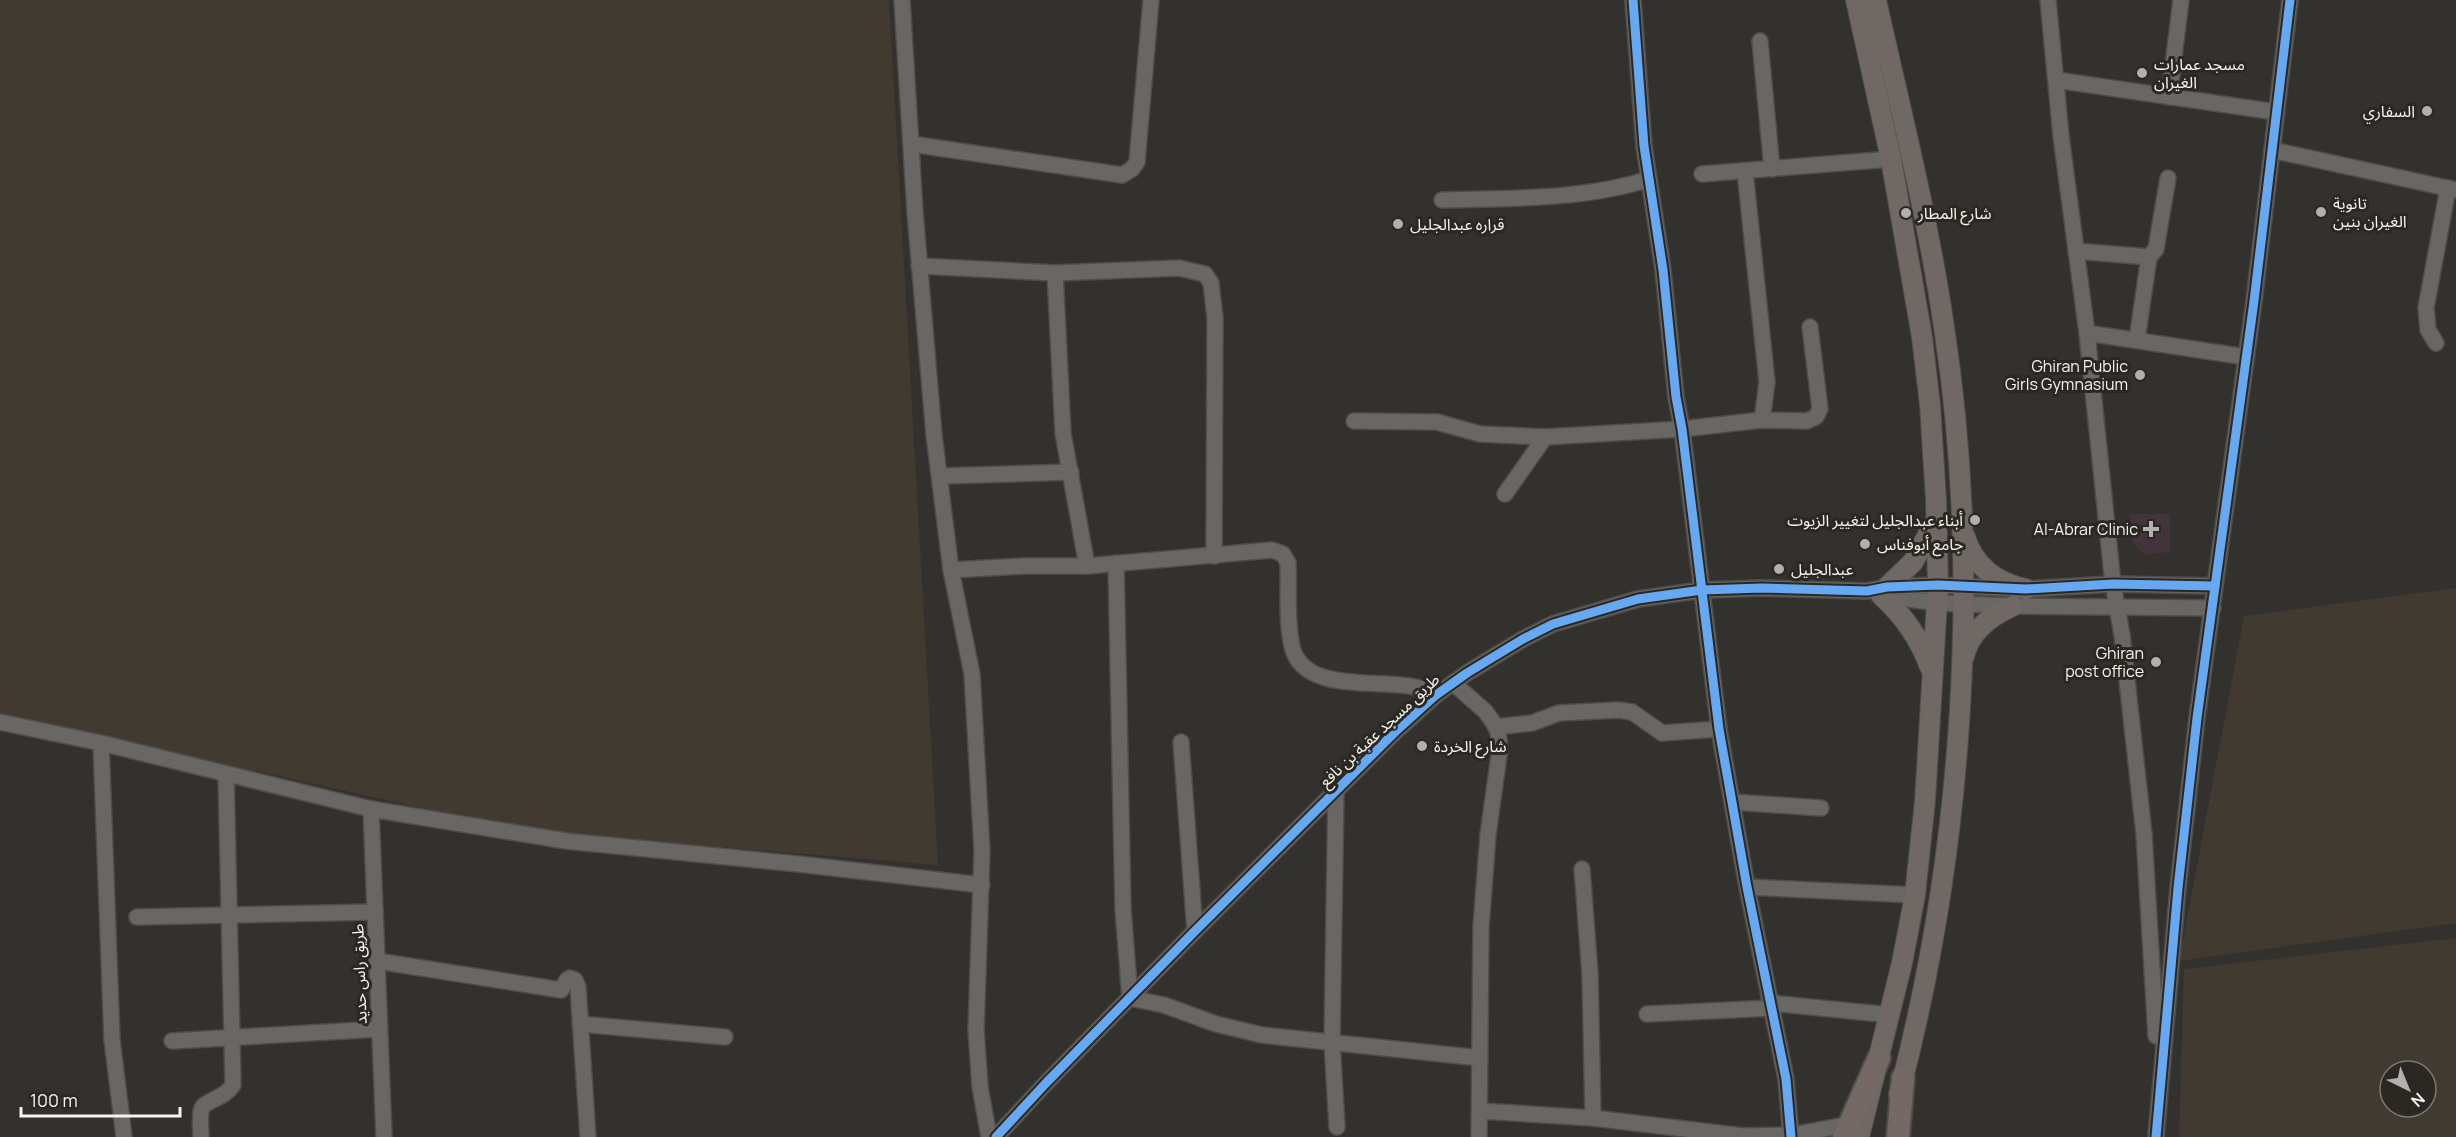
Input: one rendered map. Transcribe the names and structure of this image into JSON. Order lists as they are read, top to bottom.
{
  "streets": {
    "street": ["طريق مسجد عقبة بن نافع", "طريق راس حديد"]
  },
  "places": {
    "other": [
      "مسجد عمارات الغيران",
      "السفاري",
      "تانوية الغيران بنين",
      "شارع المطار",
      "قراره عبدالجليل",
      "Ghiran Public Girls Gymnasium",
      "أبناء عبدالجليل لتغيير الزيوت",
      "جامع أبوفناس",
      "عبدالجليل",
      "Ghiran post office",
      "شارع الخردة"
    ],
    "health": ["Al-Abrar Clinic"]
  },
  "scale_bar": "100 m",
  "north": "bottom right"
}
